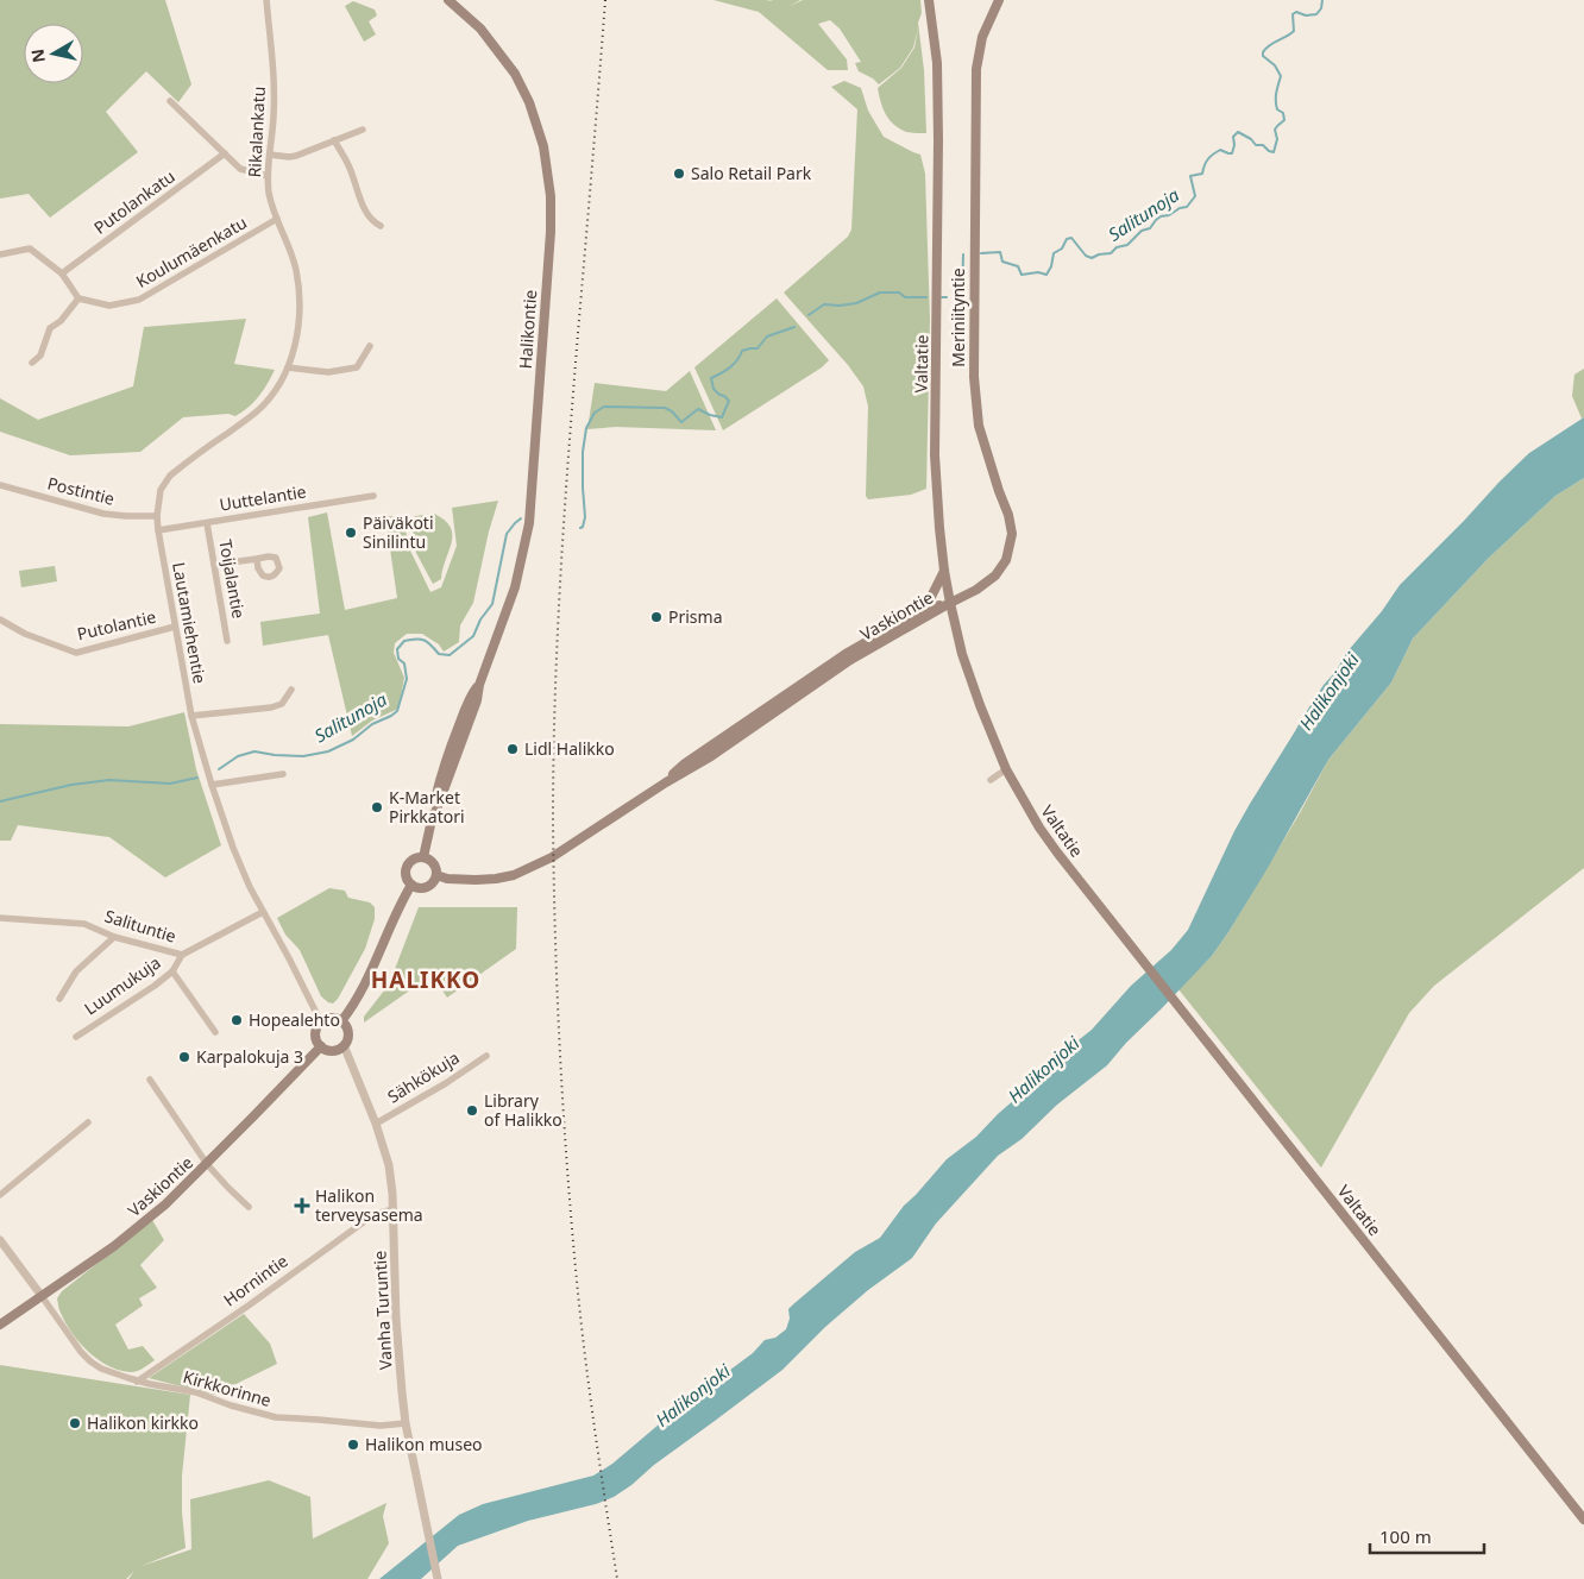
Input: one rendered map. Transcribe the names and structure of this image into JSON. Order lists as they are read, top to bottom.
{
  "streets": {
    "main road": [
      "Meriniityntie",
      "Halikontie",
      "Valtatie",
      "Vaskiontie"
    ],
    "street": [
      "Rikalankatu",
      "Putolankatu",
      "Koulumäenkatu",
      "Postintie",
      "Uuttelantie",
      "Toijalantie",
      "Lautamiehentie",
      "Putolantie",
      "Salituntie",
      "Luumukuja",
      "Sähkökuja",
      "Hornintie",
      "Vanha Turuntie",
      "Kirkkorinne"
    ]
  },
  "crossings": [
    ["Rikalankatu", "Koulumäenkatu"],
    ["Rikalankatu", "Lautamiehentie"],
    ["Meriniityntie", "Valtatie"],
    ["Meriniityntie", "Vaskiontie"],
    ["Halikontie", "Vaskiontie"],
    ["Valtatie", "Vaskiontie"],
    ["Postintie", "Lautamiehentie"],
    ["Uuttelantie", "Toijalantie"],
    ["Uuttelantie", "Lautamiehentie"],
    ["Vaskiontie", "Lautamiehentie"],
    ["Vaskiontie", "Vanha Turuntie"],
    ["Vaskiontie", "Kirkkorinne"],
    ["Lautamiehentie", "Putolantie"],
    ["Lautamiehentie", "Salituntie"],
    ["Lautamiehentie", "Vanha Turuntie"],
    ["Salituntie", "Luumukuja"],
    ["Sähkökuja", "Vanha Turuntie"],
    ["Hornintie", "Vanha Turuntie"],
    ["Hornintie", "Kirkkorinne"],
    ["Vanha Turuntie", "Kirkkorinne"]
  ],
  "districts": ["HALIKKO"],
  "water": ["Salitunoja", "Halikonjoki"],
  "places": {
    "other": [
      "Salo Retail Park",
      "Päiväkoti Sinilintu",
      "Prisma",
      "Lidl Halikko",
      "K-Market Pirkkatori",
      "Hopealehto",
      "Karpalokuja 3",
      "Library of Halikko",
      "Halikon kirkko",
      "Halikon museo"
    ],
    "health": ["Halikon terveysasema"]
  },
  "scale_bar": "100 m",
  "north": "left"
}
